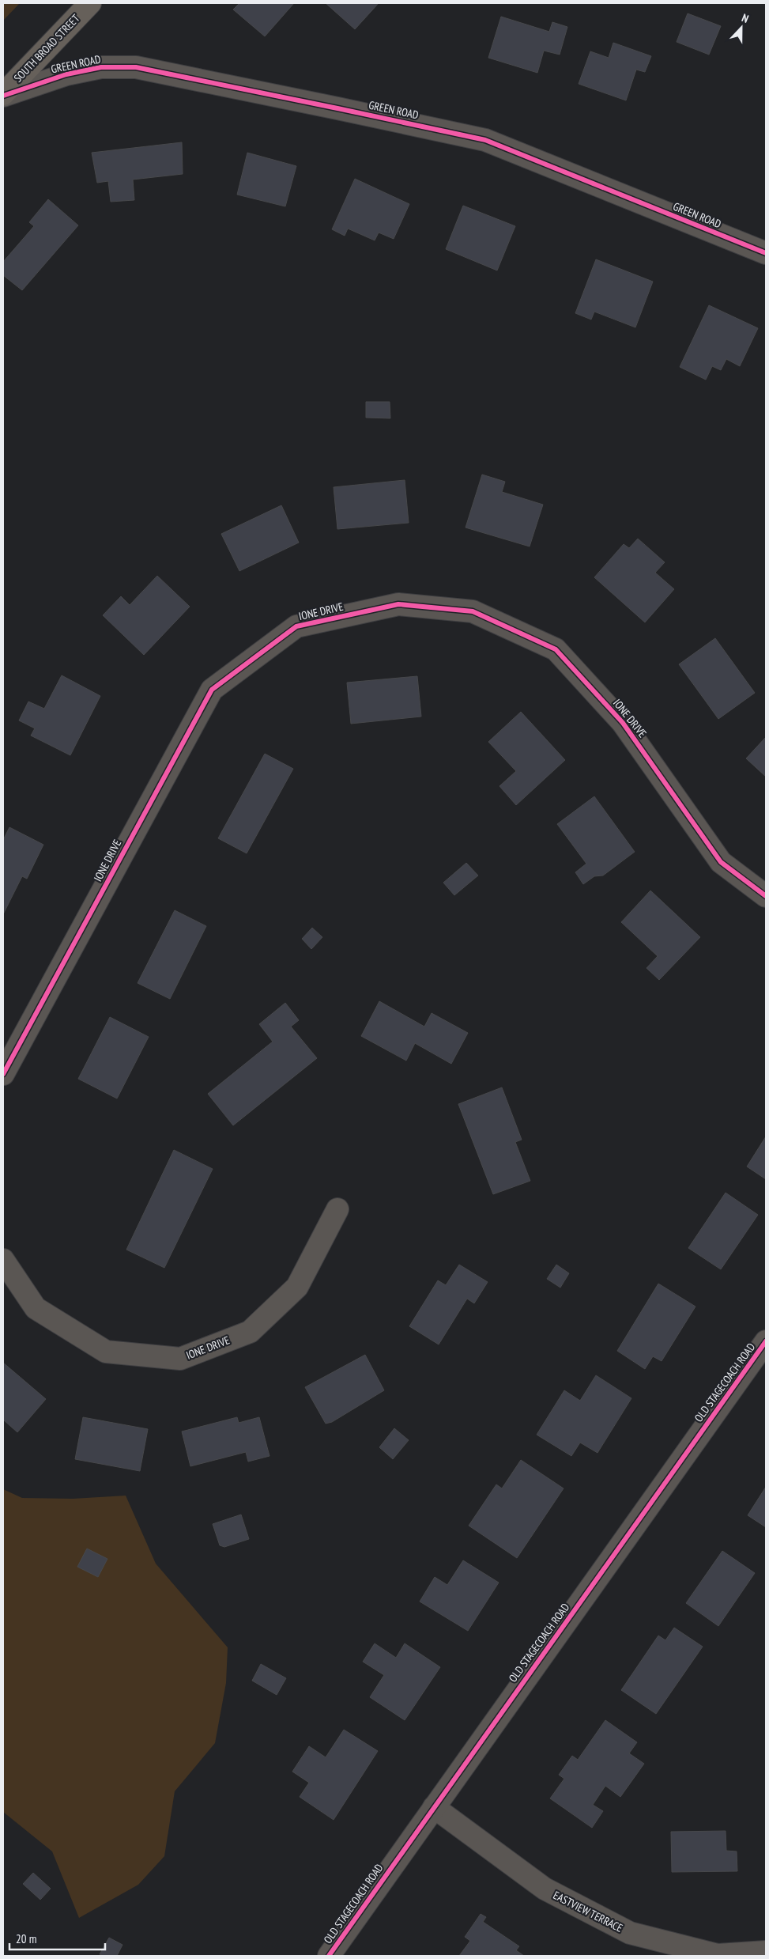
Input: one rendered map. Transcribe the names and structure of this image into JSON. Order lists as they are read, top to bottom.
{
  "streets": {
    "main road": ["SOUTH BROAD STREET"],
    "street": [
      "GREEN ROAD",
      "IONE DRIVE",
      "OLD STAGECOACH ROAD",
      "EASTVIEW TERRACE"
    ]
  },
  "crossings": [
    ["SOUTH BROAD STREET", "GREEN ROAD"],
    ["OLD STAGECOACH ROAD", "EASTVIEW TERRACE"]
  ],
  "scale_bar": "20 m",
  "north": "top"
}
